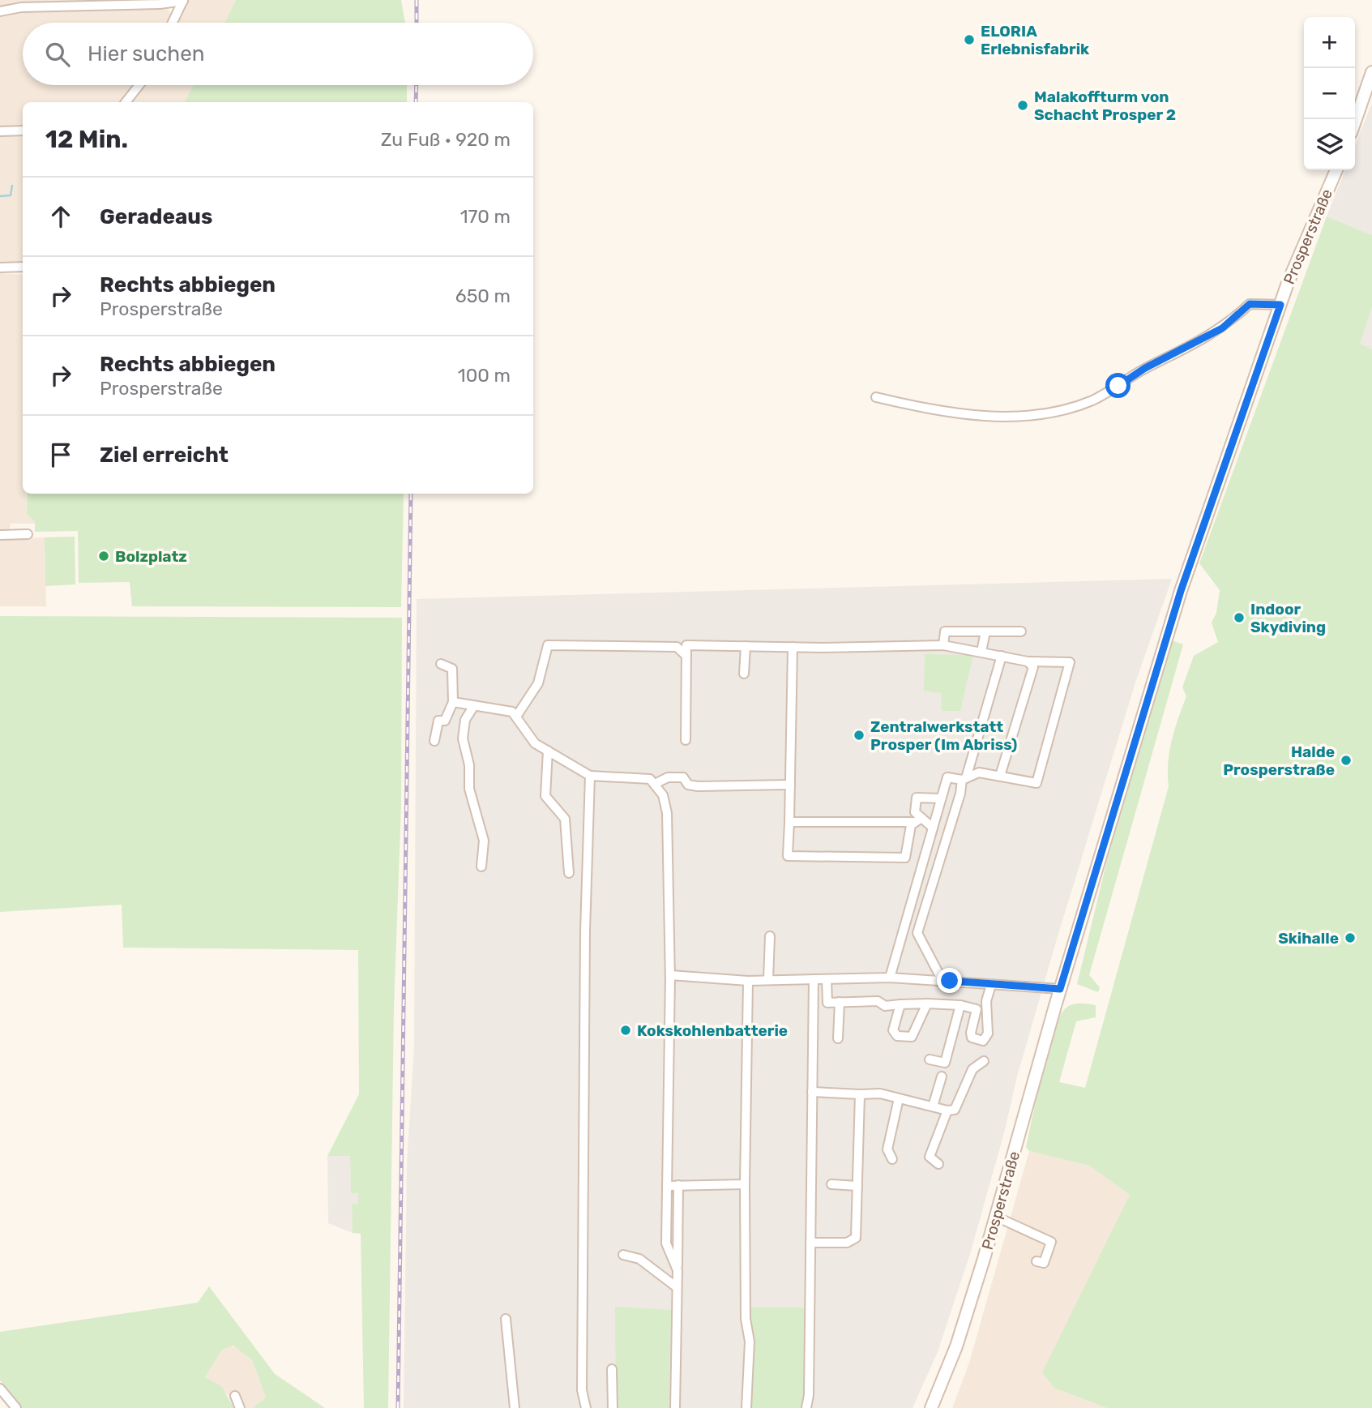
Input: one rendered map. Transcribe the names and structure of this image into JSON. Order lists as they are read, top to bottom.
{
  "streets": {
    "main road": ["Prosperstraße"]
  },
  "places": [
    "ELORIA Erlebnisfabrik",
    "Malakoffturm von Schacht Prosper 2",
    "Bolzplatz",
    "Indoor Skydiving",
    "Zentralwerkstatt Prosper (Im Abriss)",
    "Halde Prosperstraße",
    "Skihalle",
    "Kokskohlenbatterie"
  ],
  "page": {
    "map_buttons": ["+", "−"],
    "search": "Hier suchen",
    "heading": ["12 Min.", "Zu Fuß · 920 m"],
    "list": [
      ["Geradeaus", "170 m"],
      ["Rechts abbiegen", "Prosperstraße", "650 m"],
      ["Rechts abbiegen", "Prosperstraße", "100 m"],
      "Ziel erreicht"
    ]
  }
}
